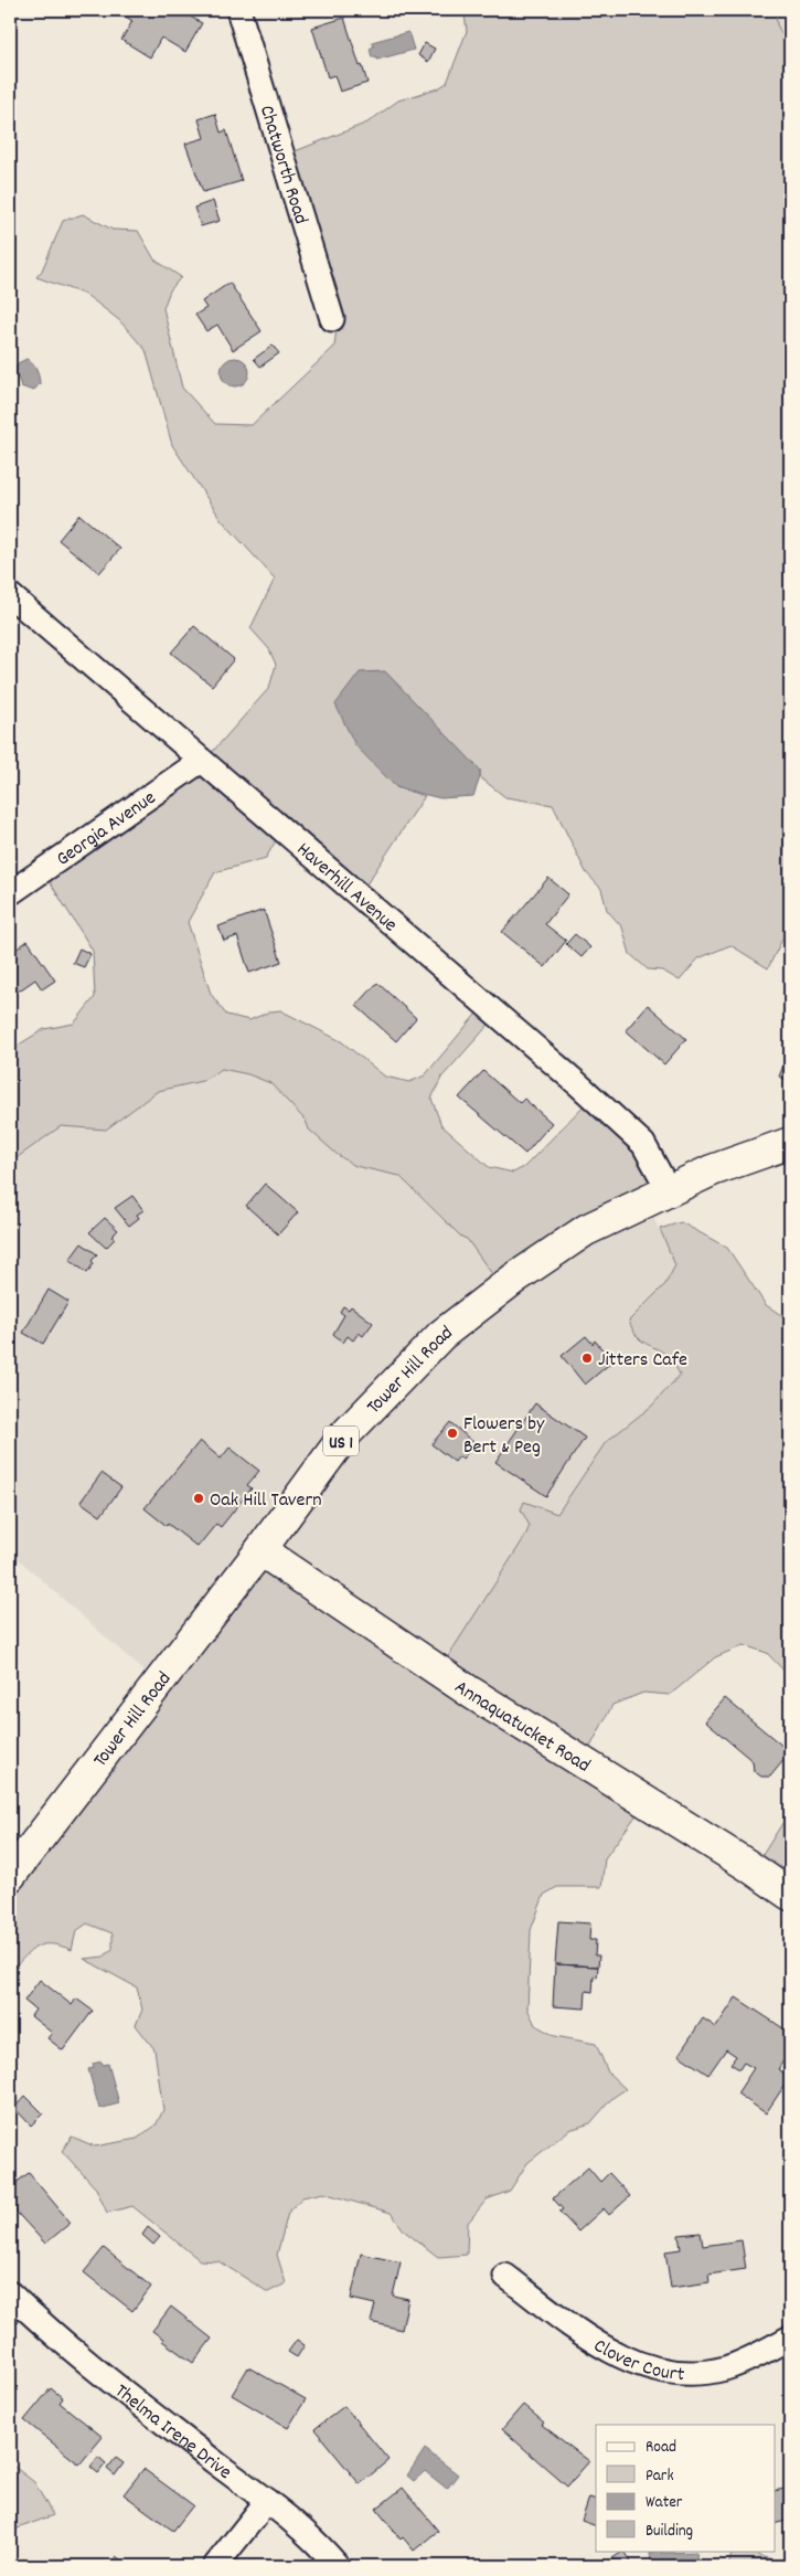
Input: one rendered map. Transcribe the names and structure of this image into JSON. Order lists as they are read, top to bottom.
{
  "streets": {
    "main road": ["Tower Hill Road", "US 1", "Annaquatucket Road"],
    "street": [
      "Chatworth Road",
      "Georgia Avenue",
      "Haverhill Avenue",
      "Clover Court",
      "Thelma Irene Drive"
    ]
  },
  "crossings": [
    ["Georgia Avenue", "Haverhill Avenue"],
    ["Haverhill Avenue", "Tower Hill Road"],
    ["Tower Hill Road", "Annaquatucket Road"]
  ],
  "places": ["Jitters Cafe", "Flowers by Bert & Peg", "Oak Hill Tavern"],
  "legend": [
    "Road",
    "Park",
    "Water",
    "Building"
  ]
}
